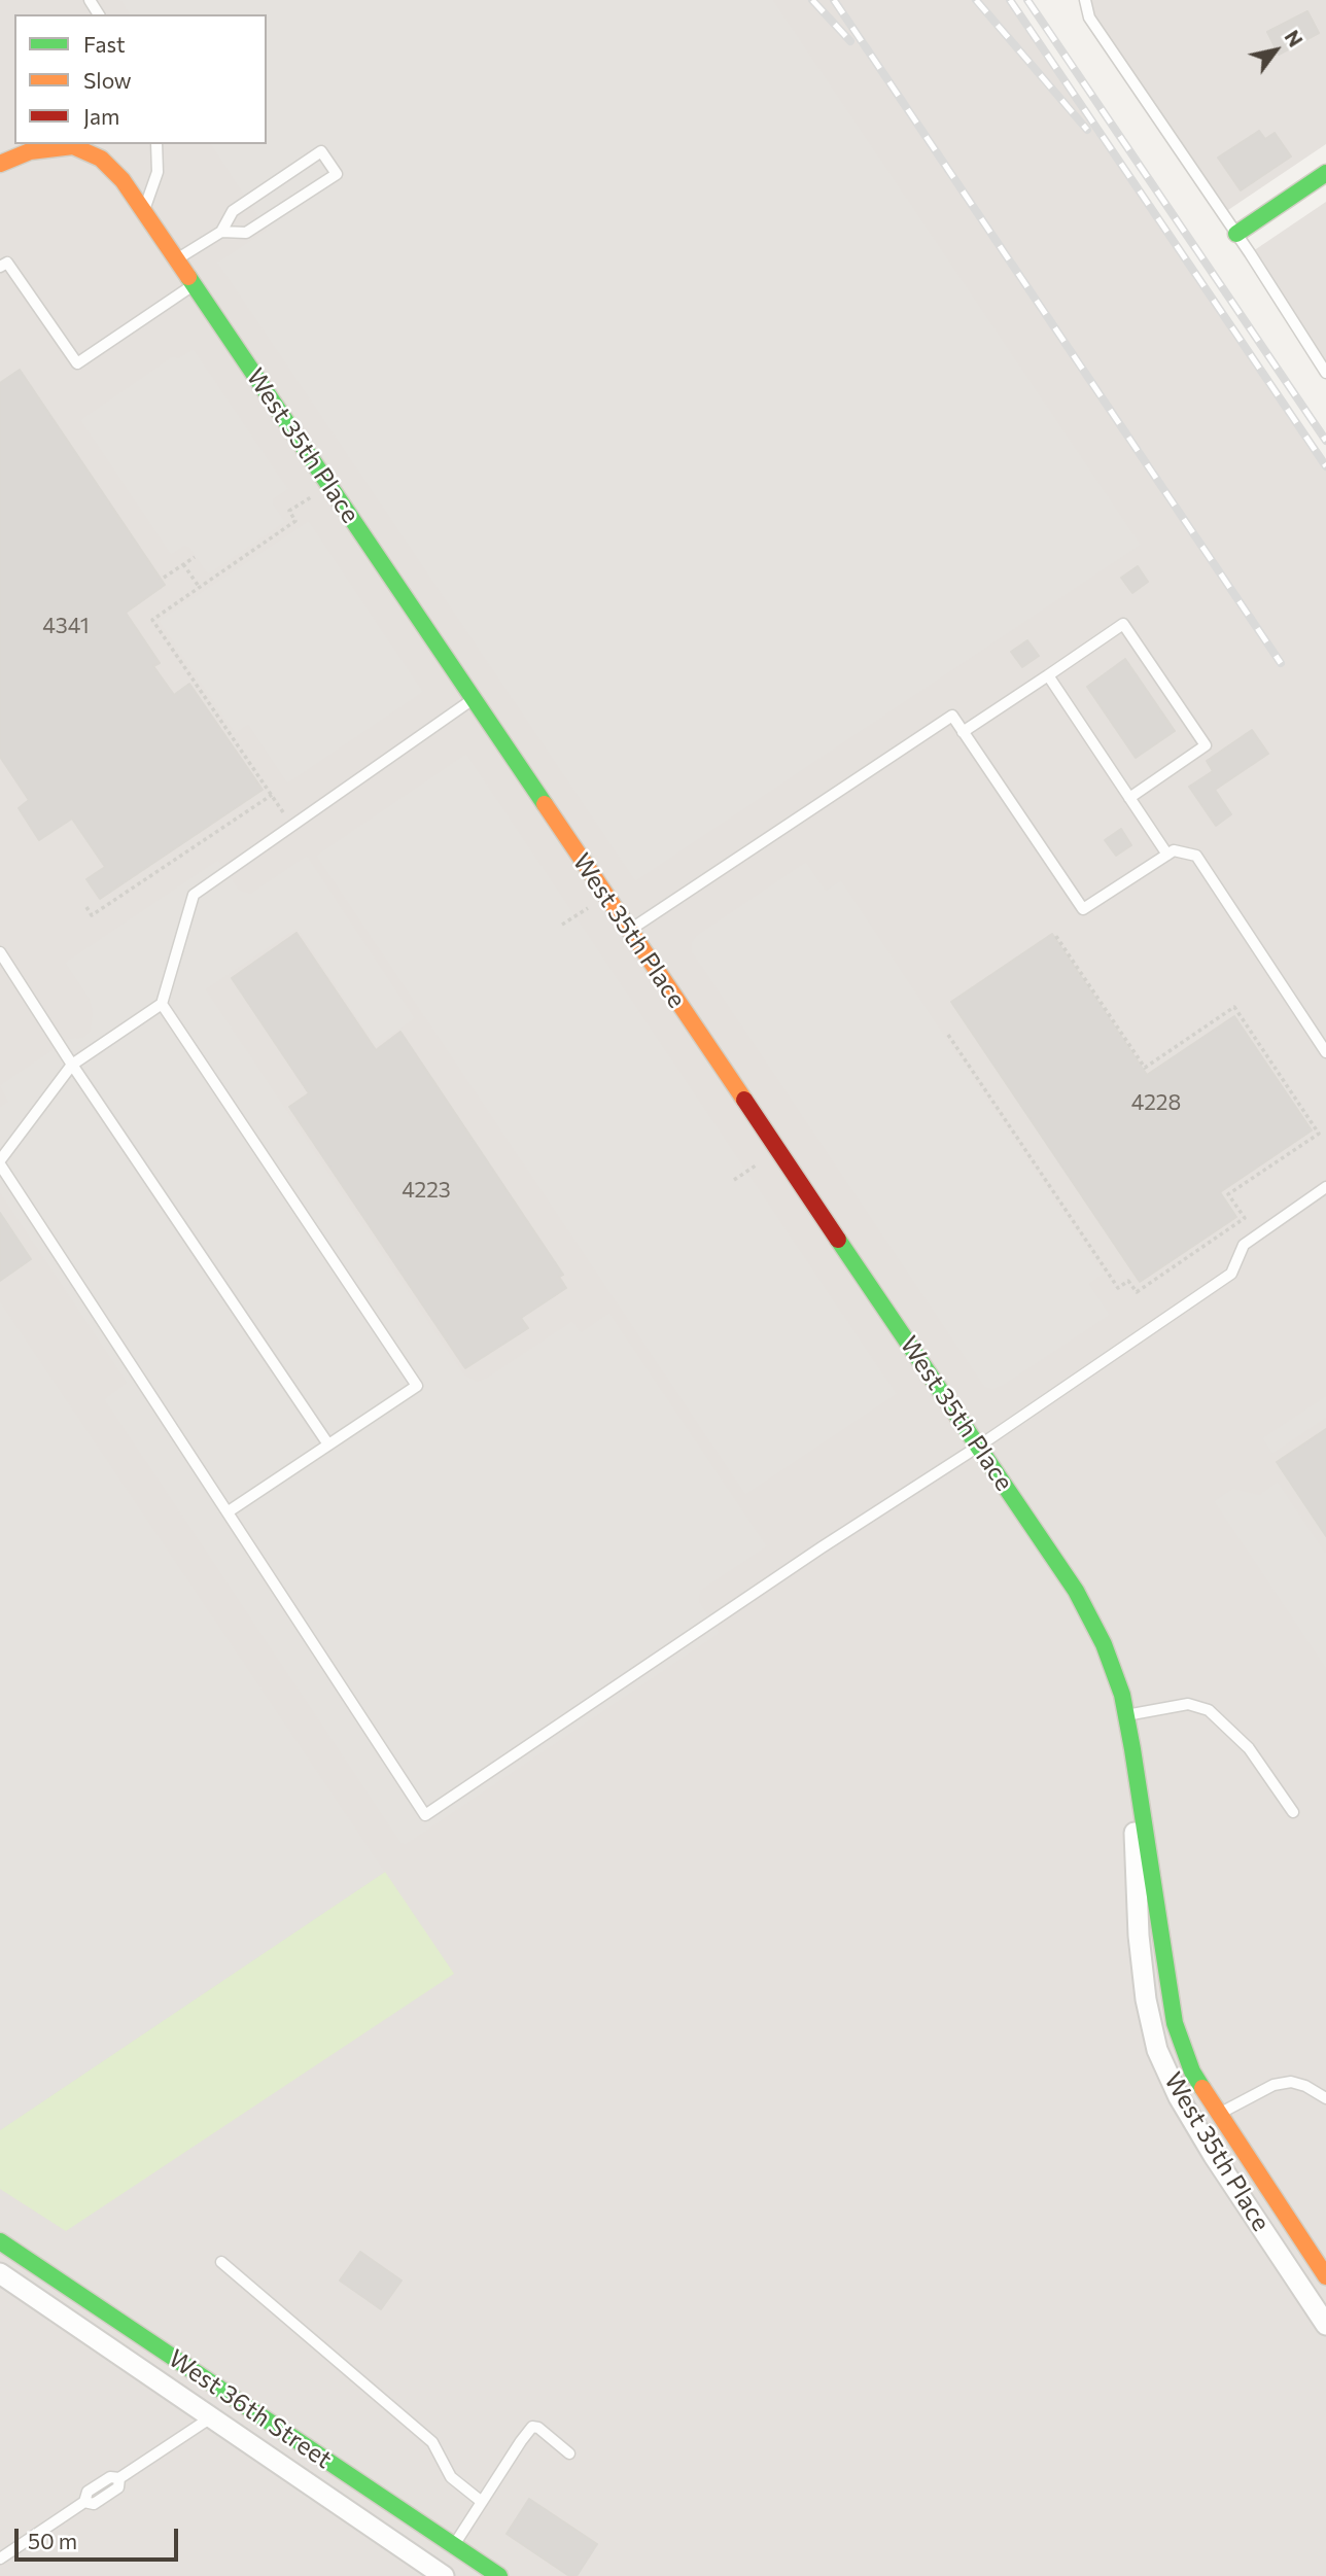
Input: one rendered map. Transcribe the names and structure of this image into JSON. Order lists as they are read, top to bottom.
{
  "streets": {
    "street": ["West 35th Place", "West 36th Street"]
  },
  "house_numbers": ["4341", "4228", "4223"],
  "legend": ["Fast", "Slow", "Jam"],
  "scale_bar": "50 m",
  "north": "top right"
}
